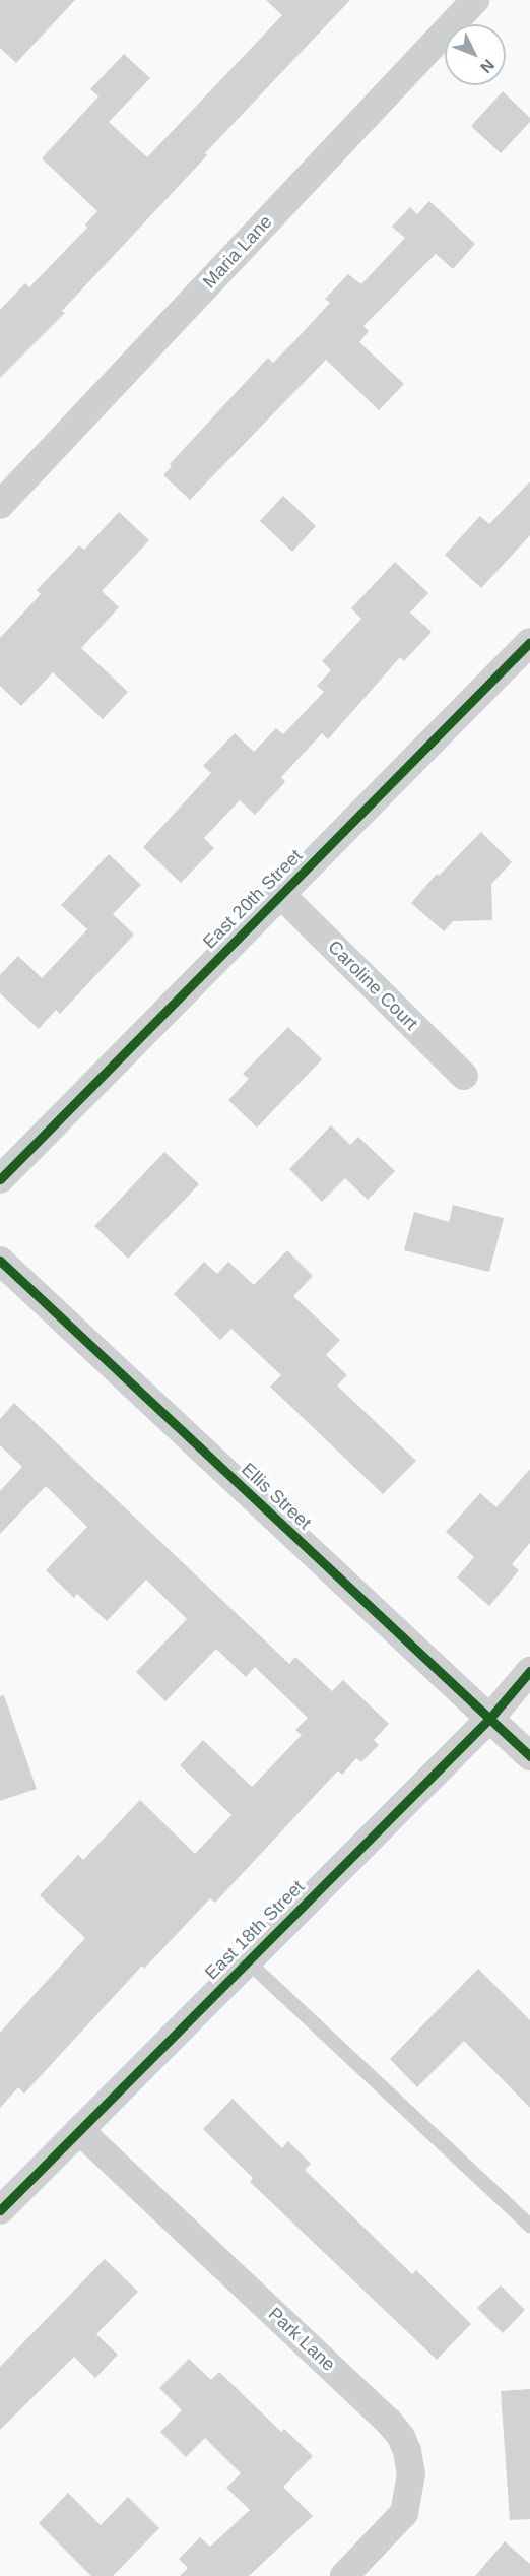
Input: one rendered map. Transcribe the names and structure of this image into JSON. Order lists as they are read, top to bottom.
{
  "streets": {
    "street": [
      "Maria Lane",
      "East 20th Street",
      "Caroline Court",
      "Ellis Street",
      "East 18th Street",
      "Park Lane"
    ]
  },
  "crossings": [
    ["East 20th Street", "Caroline Court"],
    ["Ellis Street", "East 18th Street"],
    ["East 18th Street", "Park Lane"]
  ],
  "north": "bottom right"
}
